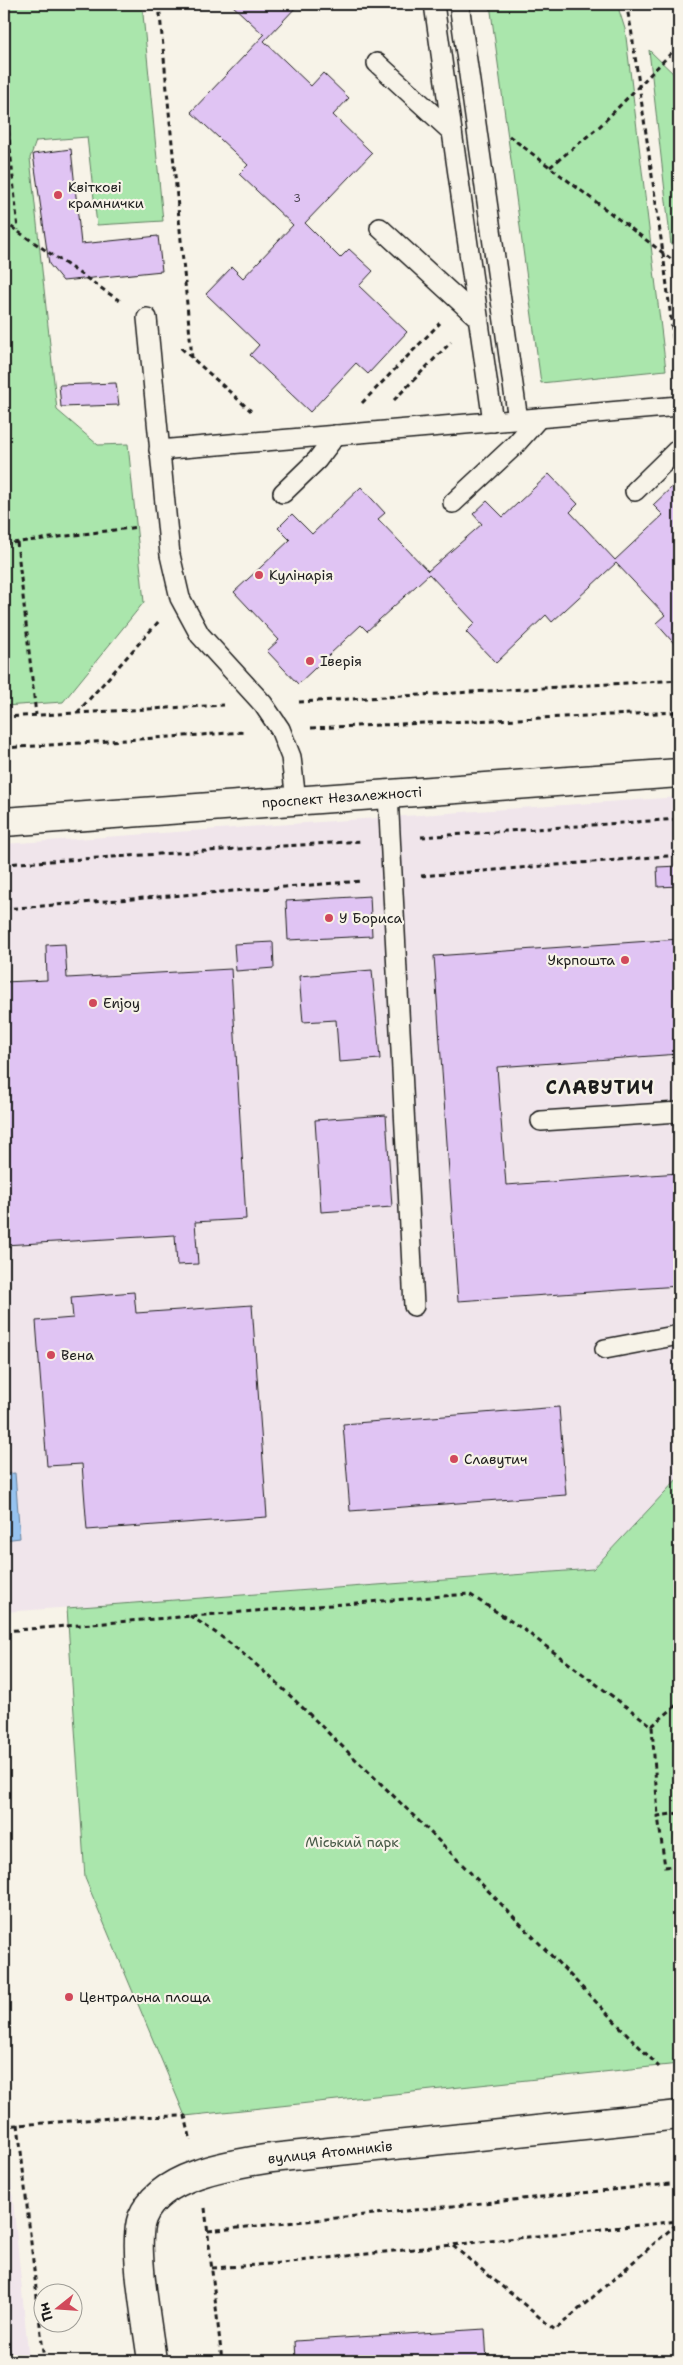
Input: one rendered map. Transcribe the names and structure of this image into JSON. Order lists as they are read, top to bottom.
{
  "streets": {
    "street": ["проспект Незалежності", "вулиця Атомників"]
  },
  "districts": ["СЛАВУТИЧ"],
  "parks": ["Міський парк"],
  "places": [
    "Квіткові крамнички",
    "Кулінарія",
    "Іверія",
    "У Бориса",
    "Укрпошта",
    "Enjoy",
    "Вена",
    "Славутич",
    "Центральна площа"
  ],
  "house_numbers": ["3"],
  "north": "left"
}
